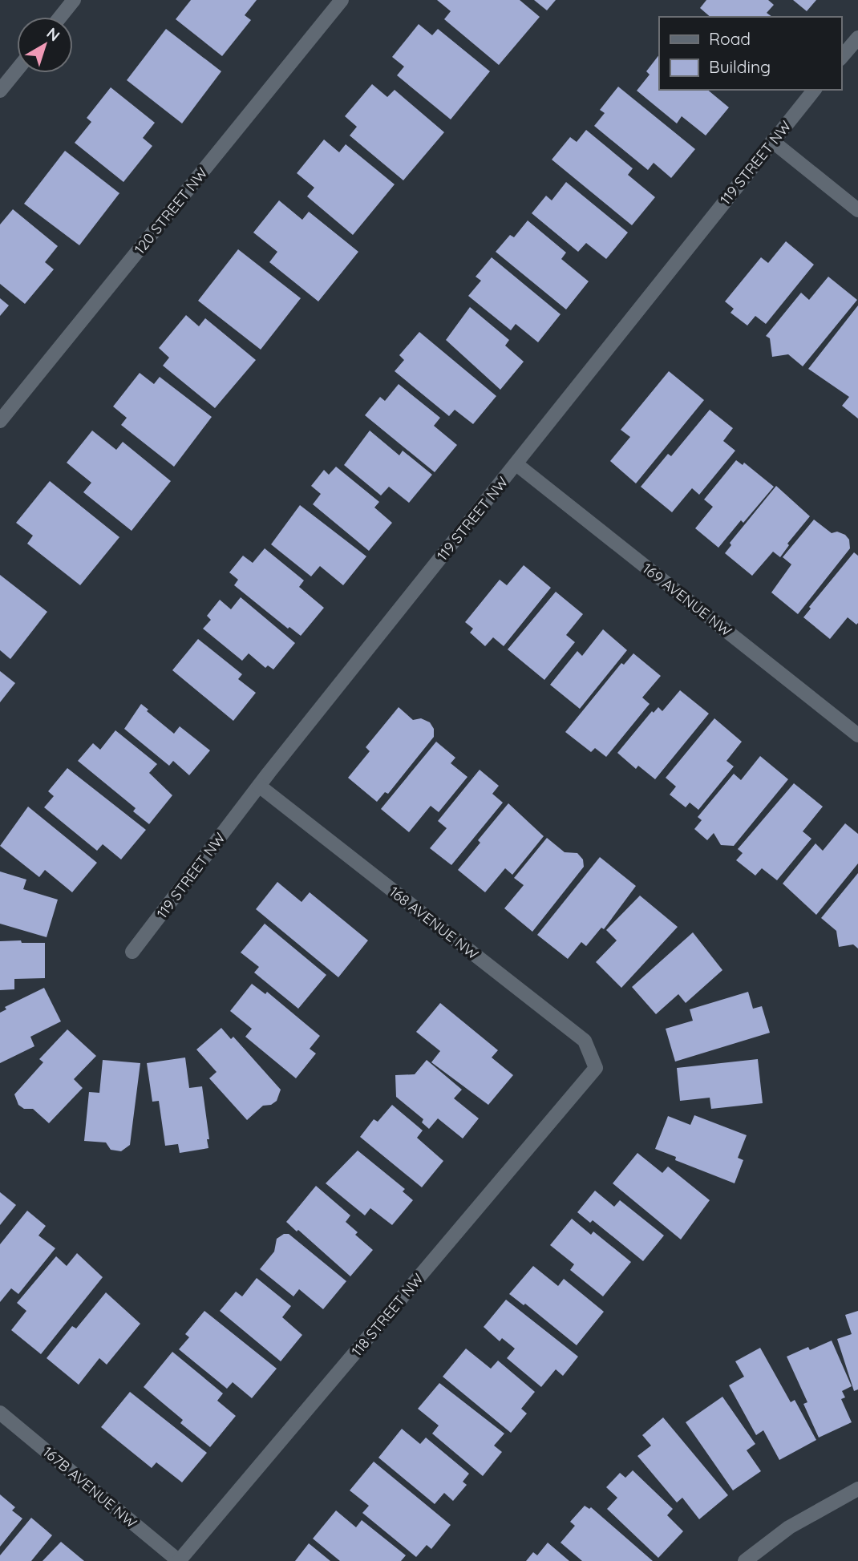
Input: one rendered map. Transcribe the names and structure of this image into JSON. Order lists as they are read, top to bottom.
{
  "streets": {
    "street": [
      "119 STREET NW",
      "120 STREET NW",
      "169 AVENUE NW",
      "168 AVENUE NW",
      "118 STREET NW",
      "167B AVENUE NW"
    ]
  },
  "crossings": [
    ["119 STREET NW", "169 AVENUE NW"],
    ["119 STREET NW", "168 AVENUE NW"],
    ["168 AVENUE NW", "118 STREET NW"],
    ["118 STREET NW", "167B AVENUE NW"]
  ],
  "legend": ["Road", "Building"],
  "north": "top right"
}
